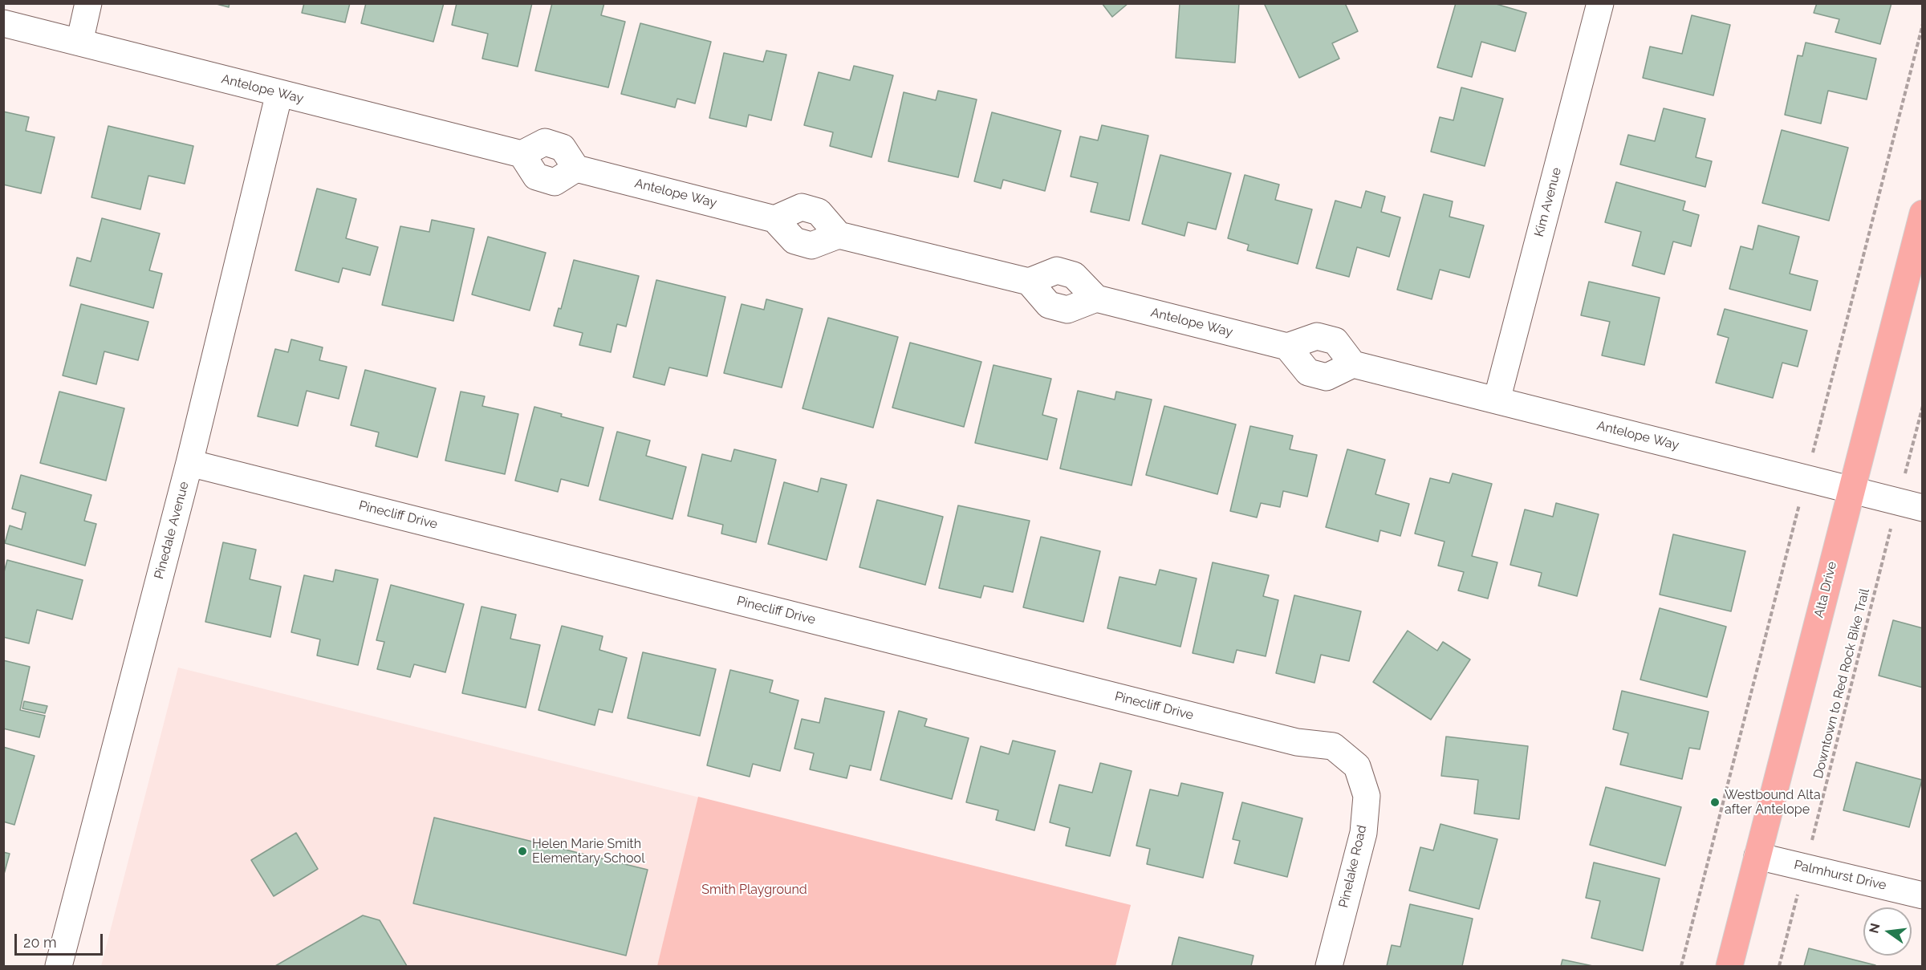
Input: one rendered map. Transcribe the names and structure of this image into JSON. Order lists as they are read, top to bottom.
{
  "streets": {
    "main road": ["Alta Drive"],
    "street": [
      "Antelope Way",
      "Kim Avenue",
      "Pinecliff Drive",
      "Pinedale Avenue",
      "Pinelake Road",
      "Palmhurst Drive"
    ],
    "path": ["Downtown to Red Rock Bike Trail"]
  },
  "crossings": [
    ["Antelope Way", "Kim Avenue"],
    ["Antelope Way", "Pinedale Avenue"],
    ["Antelope Way", "Alta Drive"],
    ["Antelope Way", "Downtown to Red Rock Bike Trail"],
    ["Pinecliff Drive", "Pinedale Avenue"],
    ["Pinecliff Drive", "Pinelake Road"],
    ["Alta Drive", "Palmhurst Drive"],
    ["Downtown to Red Rock Bike Trail", "Palmhurst Drive"]
  ],
  "parks": ["Smith Playground"],
  "places": ["Westbound Alta after Antelope", "Helen Marie Smith Elementary School"],
  "scale_bar": "20 m",
  "north": "left"
}
